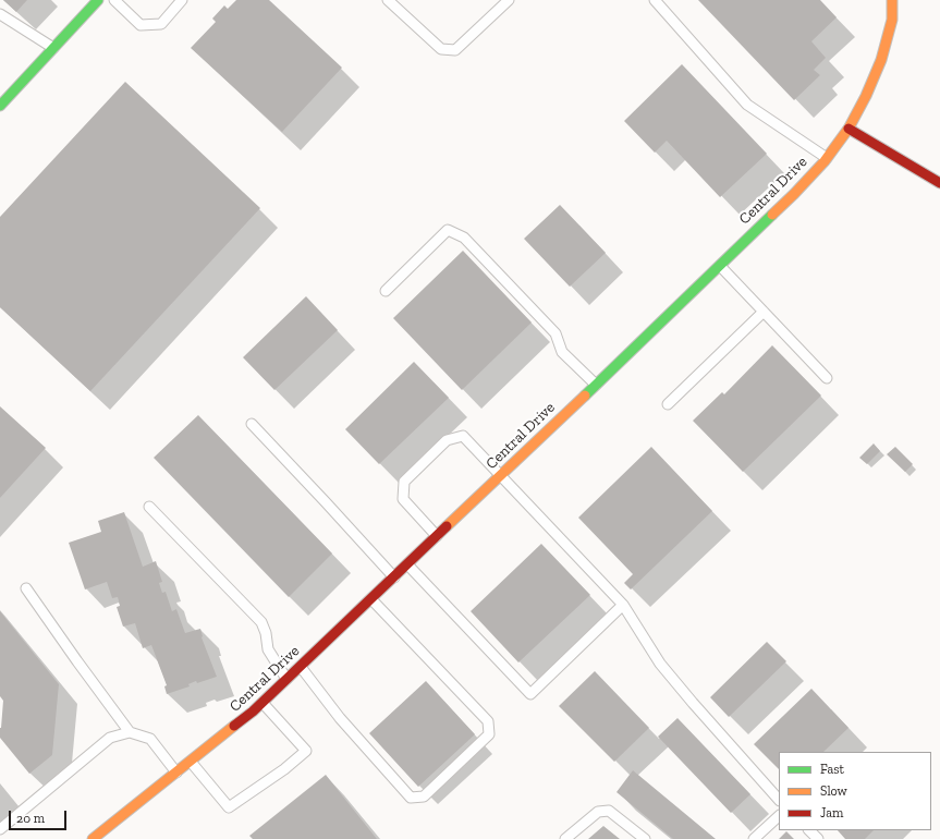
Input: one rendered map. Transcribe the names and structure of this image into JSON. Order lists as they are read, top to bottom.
{
  "streets": {
    "street": ["Central Drive"]
  },
  "legend": ["Fast", "Slow", "Jam"],
  "scale_bar": "20 m"
}
